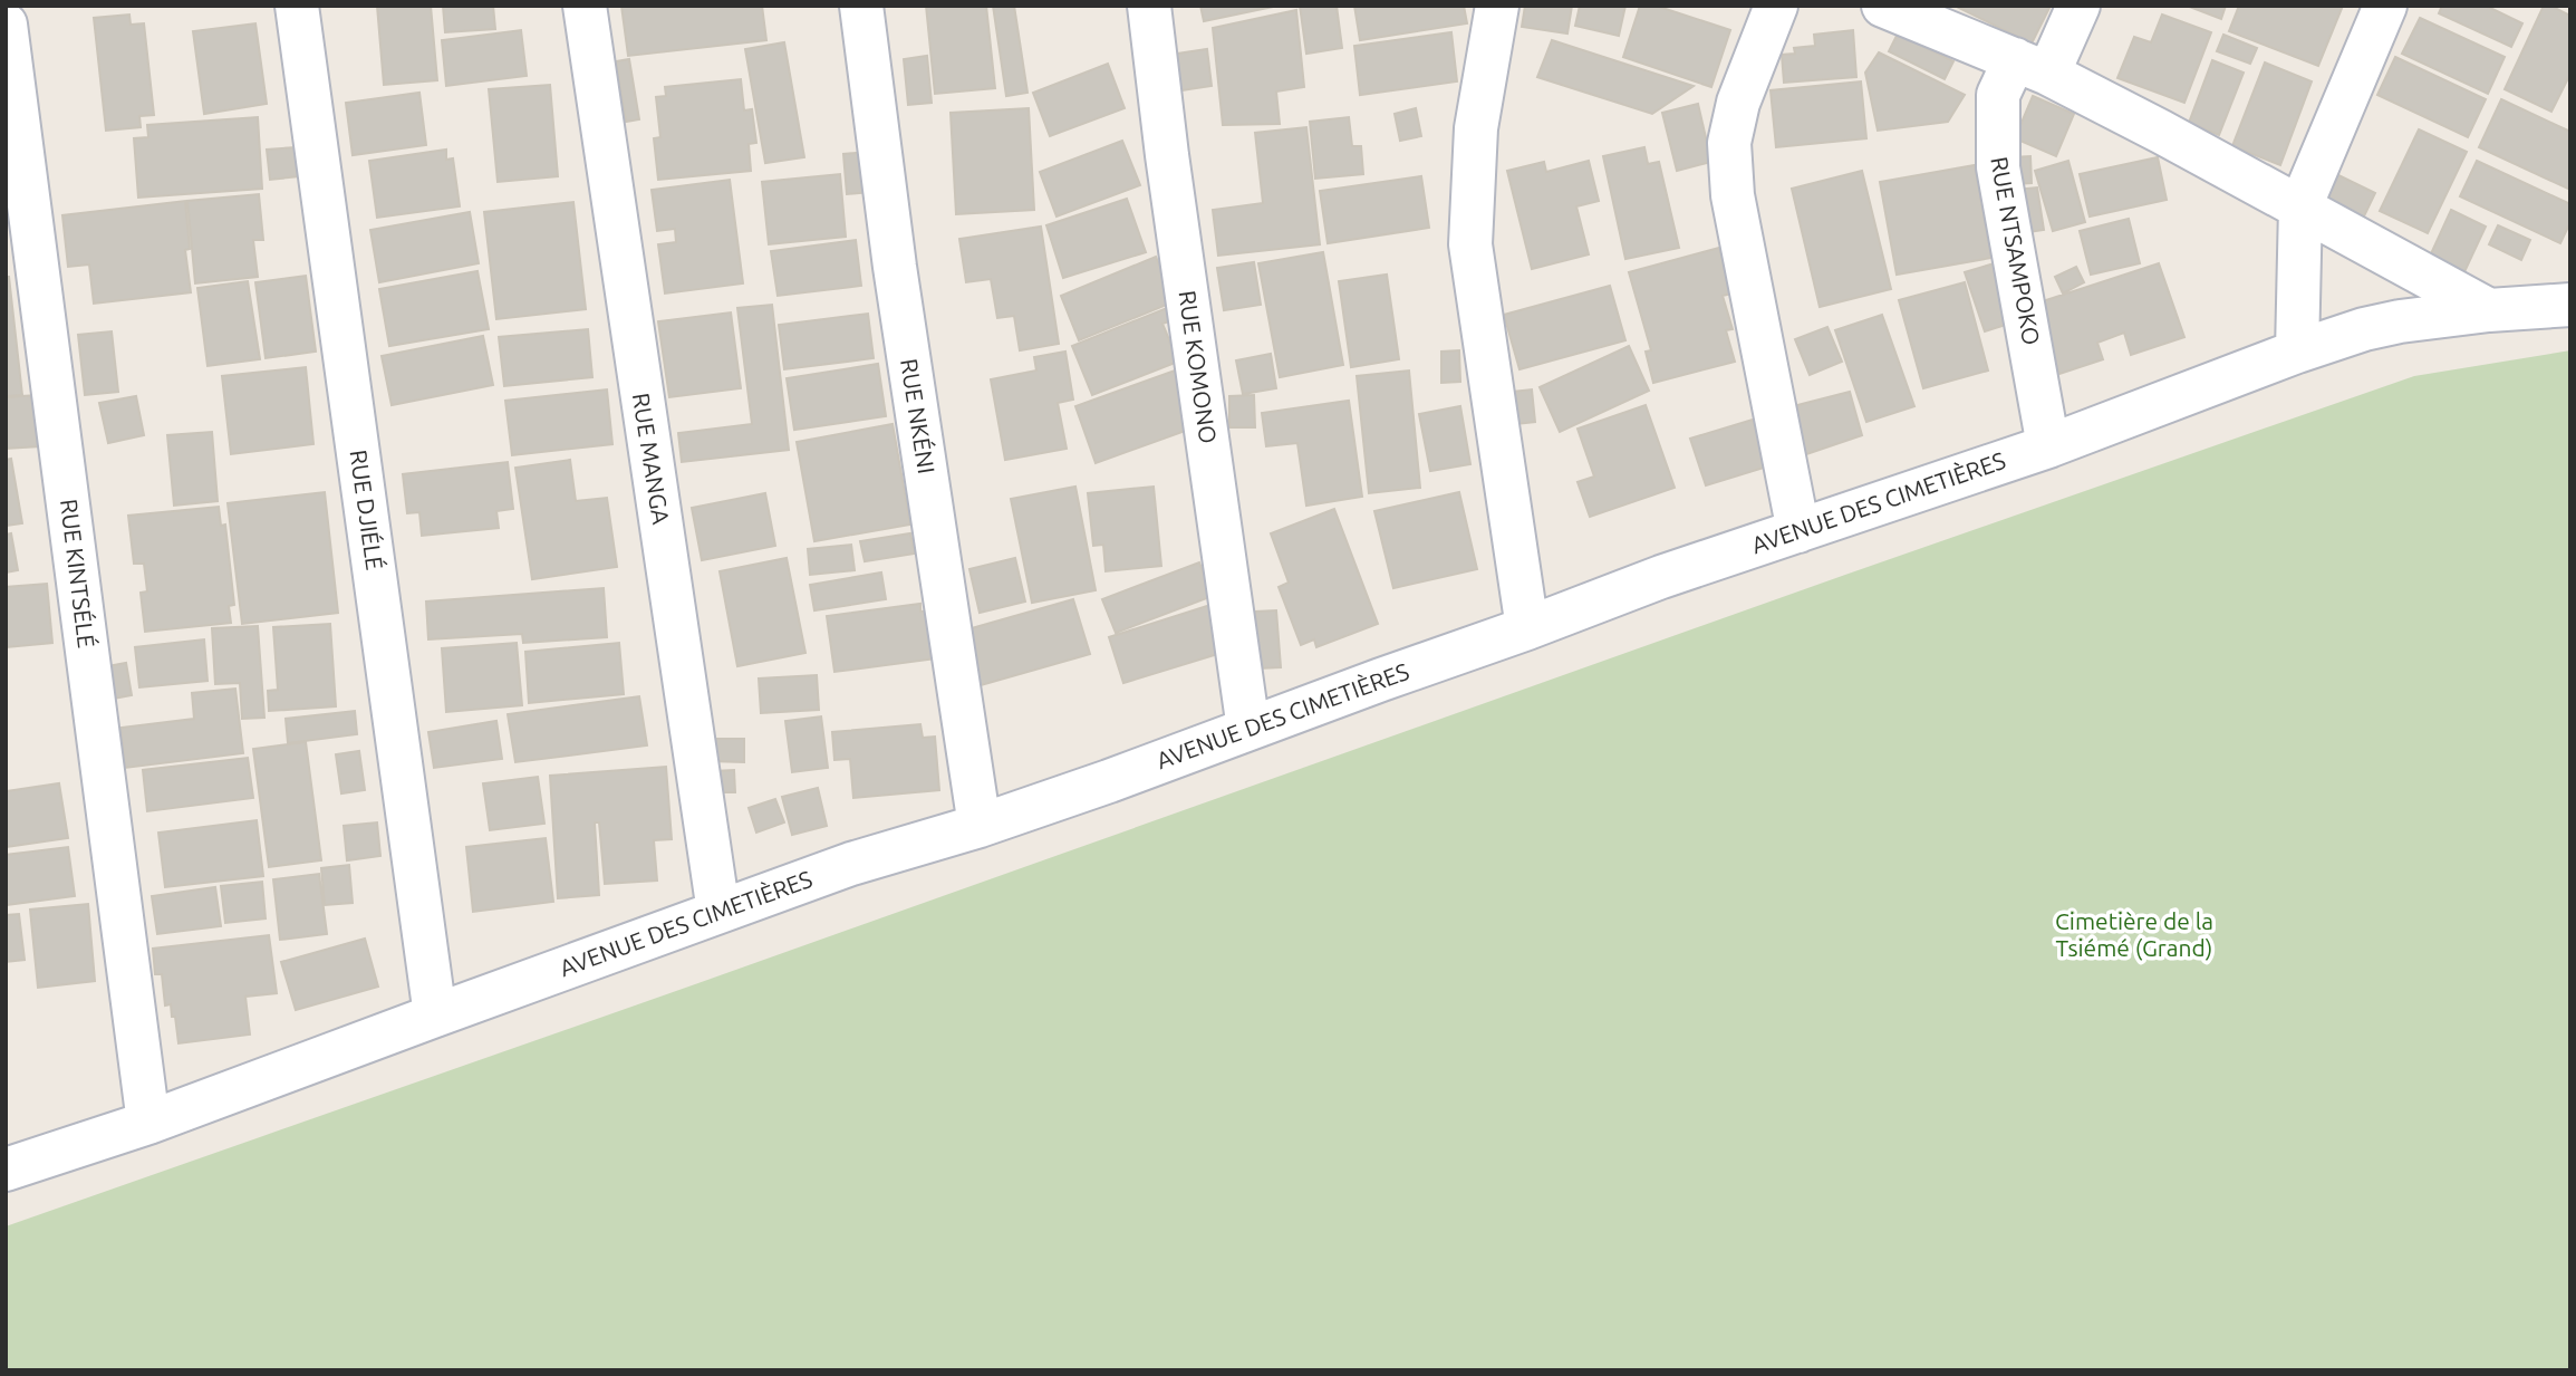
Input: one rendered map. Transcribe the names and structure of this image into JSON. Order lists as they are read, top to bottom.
{
  "streets": {
    "street": [
      "RUE NTSAMPOKO",
      "RUE KOMONO",
      "RUE NKÉNI",
      "RUE MANGA",
      "AVENUE DES CIMETIÈRES",
      "RUE DJIÉLÉ",
      "RUE KINTSÉLÉ"
    ]
  },
  "crossings": [
    ["RUE NTSAMPOKO", "AVENUE DES CIMETIÈRES"],
    ["RUE KOMONO", "AVENUE DES CIMETIÈRES"],
    ["RUE NKÉNI", "AVENUE DES CIMETIÈRES"],
    ["RUE MANGA", "AVENUE DES CIMETIÈRES"],
    ["AVENUE DES CIMETIÈRES", "RUE DJIÉLÉ"],
    ["AVENUE DES CIMETIÈRES", "RUE KINTSÉLÉ"]
  ],
  "parks": ["Cimetière de la Tsiémé (Grand)"]
}
